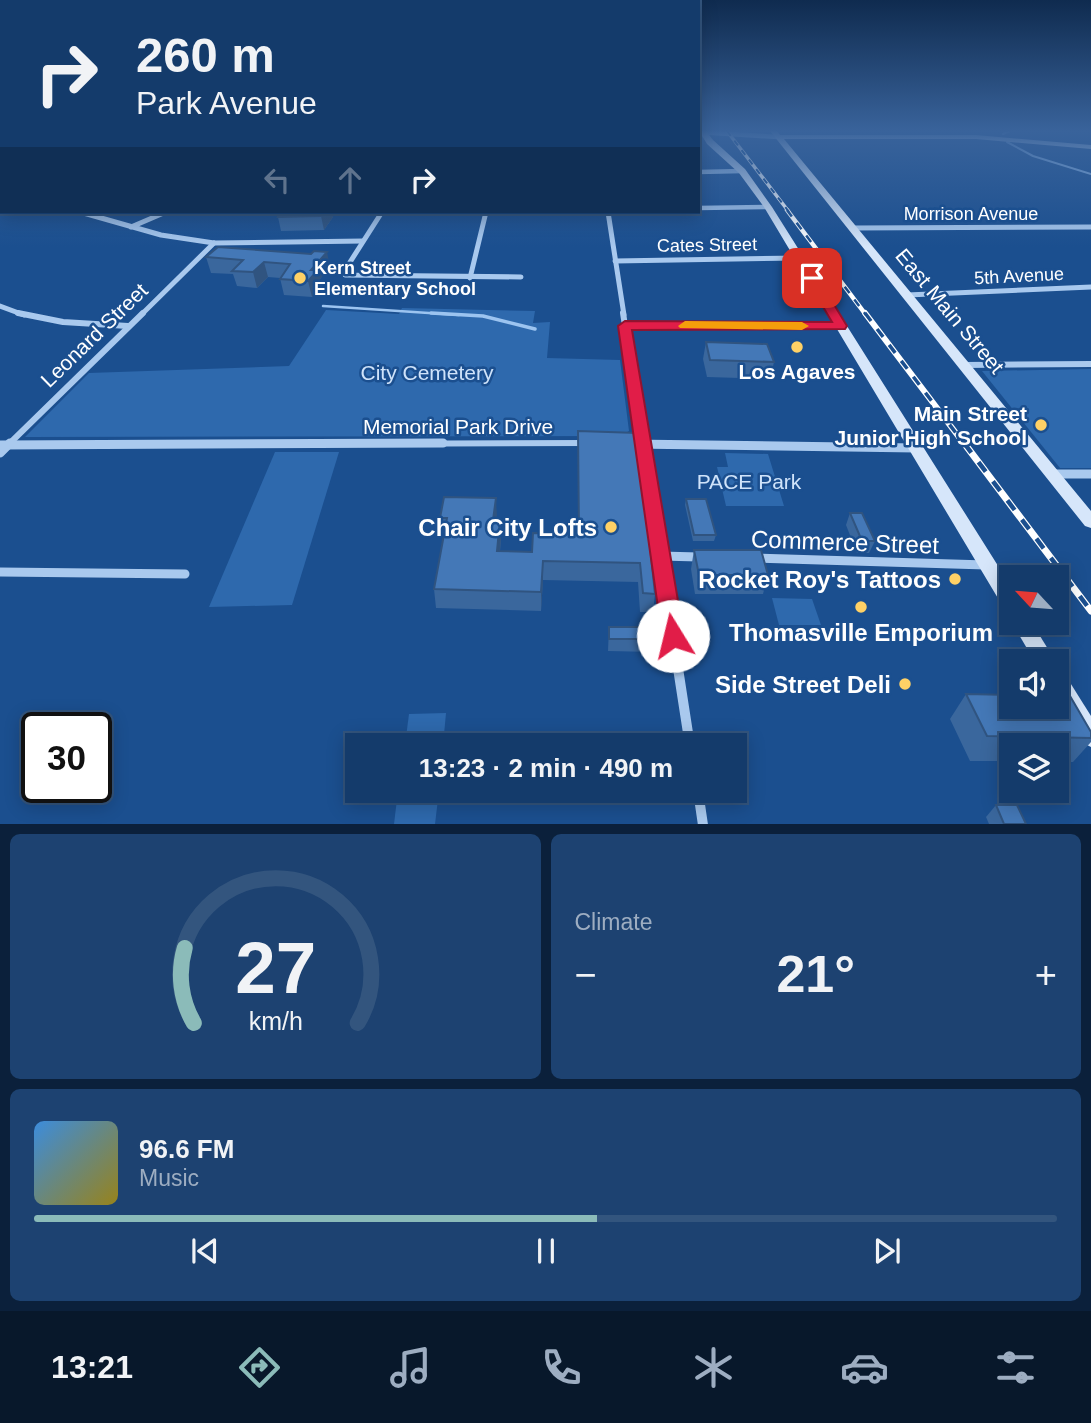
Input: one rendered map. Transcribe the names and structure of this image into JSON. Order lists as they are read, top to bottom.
{
  "streets": {
    "street": [
      "Morrison Avenue",
      "Cates Street",
      "5th Avenue",
      "East Main Street",
      "Leonard Street",
      "Memorial Park Drive",
      "Commerce Street"
    ]
  },
  "crossings": [
    ["Morrison Avenue", "East Main Street"],
    ["5th Avenue", "East Main Street"],
    ["Leonard Street", "Memorial Park Drive"]
  ],
  "parks": ["City Cemetery", "PACE Park"],
  "places": [
    "Kern Street Elementary School",
    "Los Agaves",
    "Main Street Junior High School",
    "Chair City Lofts",
    "Rocket Roy's Tattoos",
    "Thomasville Emporium",
    "Side Street Deli"
  ],
  "north": "top left",
  "page": {
    "turn": ["260 m", "Park Avenue"],
    "limit": "30",
    "trip": "13:23 · 2 min · 490 m",
    "tile": "Climate",
    "heat": ["−", "21°", "+"],
    "song": ["96.6 FM", "Music"],
    "tabs": "13:21",
    "gauge": ["27", "km/h"]
  }
}
